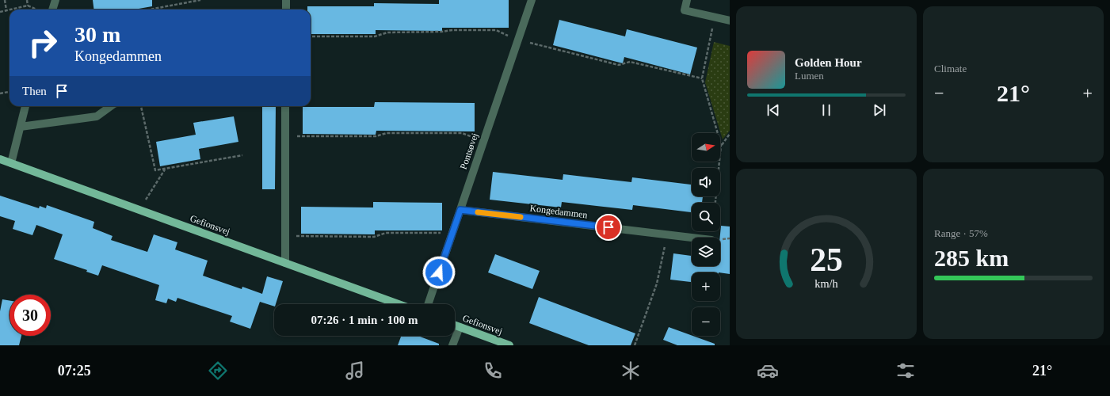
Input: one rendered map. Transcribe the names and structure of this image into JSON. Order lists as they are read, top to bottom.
{
  "streets": {
    "main road": ["Gefionsvej"],
    "street": ["Pontsøvej", "Kongedammen"]
  },
  "crossings": [
    ["Pontsøvej", "Kongedammen"]
  ],
  "north": "right",
  "page": {
    "tile": [
      "Climate",
      ["Range · 57%", "285 km"]
    ],
    "turn": ["30 m", "Kongedammen"],
    "song": ["Golden Hour", "Lumen"],
    "then": "Then",
    "heat": ["−", "21°", "+"],
    "map_buttons": ["+", "−"],
    "limit": "30",
    "trip": "07:26 · 1 min · 100 m",
    "tabs": ["07:25", "21°"],
    "gauge": ["25", "km/h"]
  }
}
